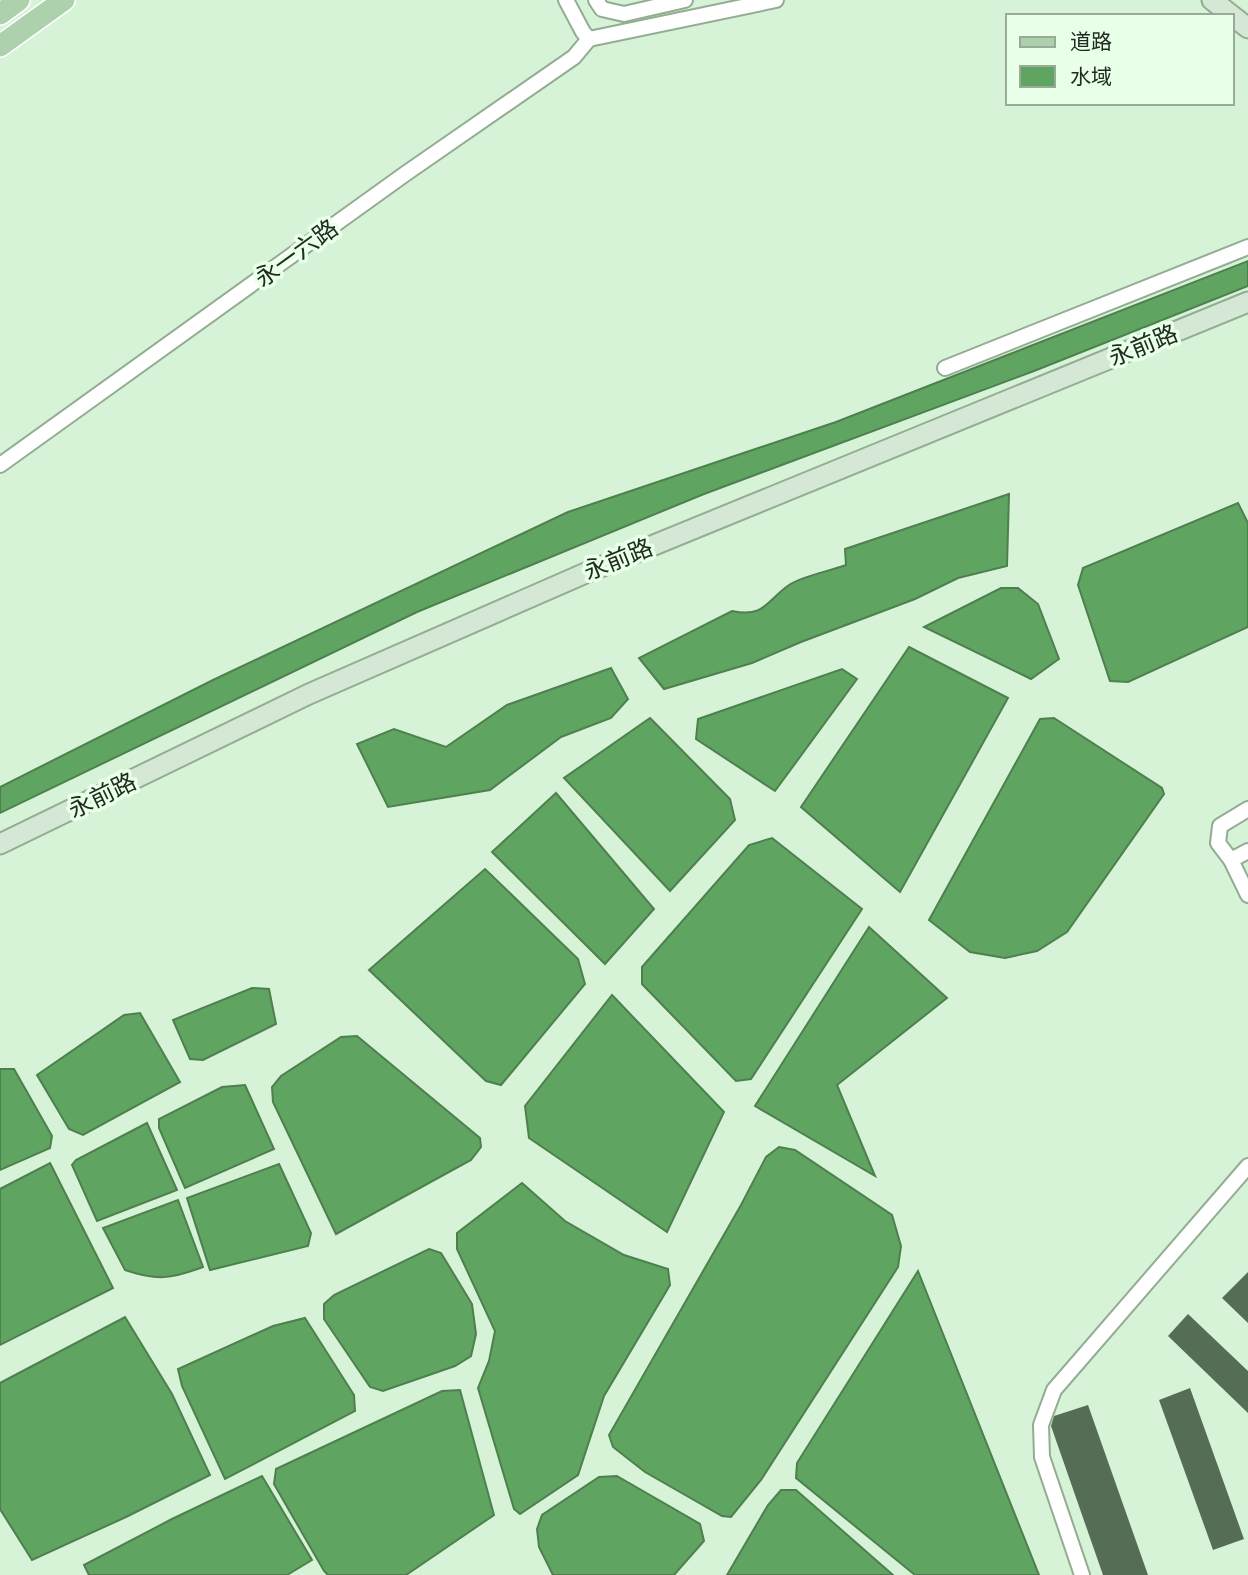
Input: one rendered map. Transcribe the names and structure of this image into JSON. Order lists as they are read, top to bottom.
{
  "streets": {
    "street": ["永一六路", "永前路"]
  },
  "legend": ["道路", "水域"]
}
